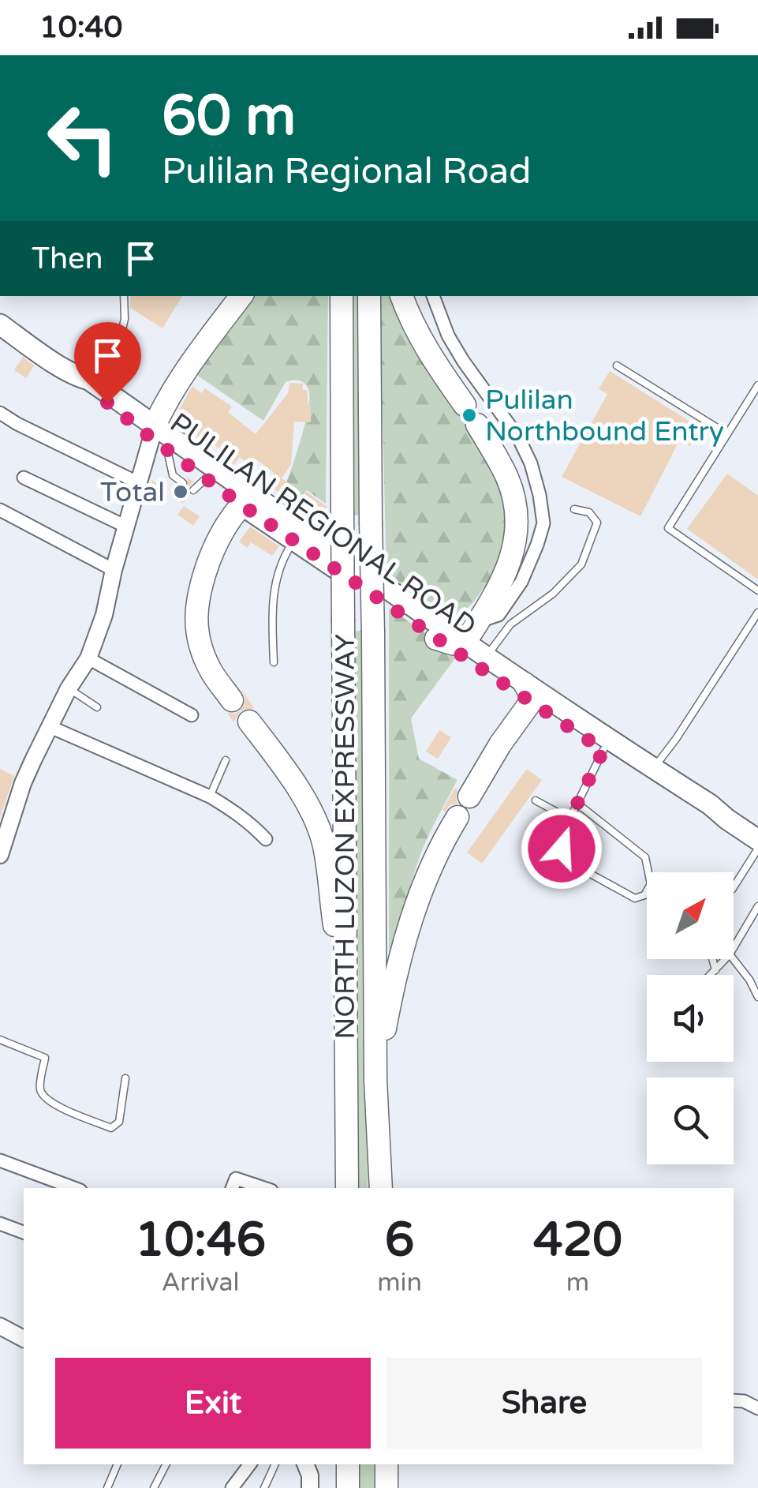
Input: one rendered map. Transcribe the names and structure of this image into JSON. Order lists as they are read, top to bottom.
{
  "streets": {
    "highway": ["NORTH LUZON EXPRESSWAY"],
    "main road": ["PULILAN REGIONAL ROAD"]
  },
  "places": ["Pulilan Northbound Entry", "Total"],
  "north": "top right",
  "page": {
    "status": "10:40",
    "turn": ["60 m", "Pulilan Regional Road"],
    "then": "Then",
    "eta": [
      "10:46",
      "Arrival",
      "6",
      "min",
      "420",
      "m"
    ],
    "buttons": ["Exit", "Share"]
  }
}
